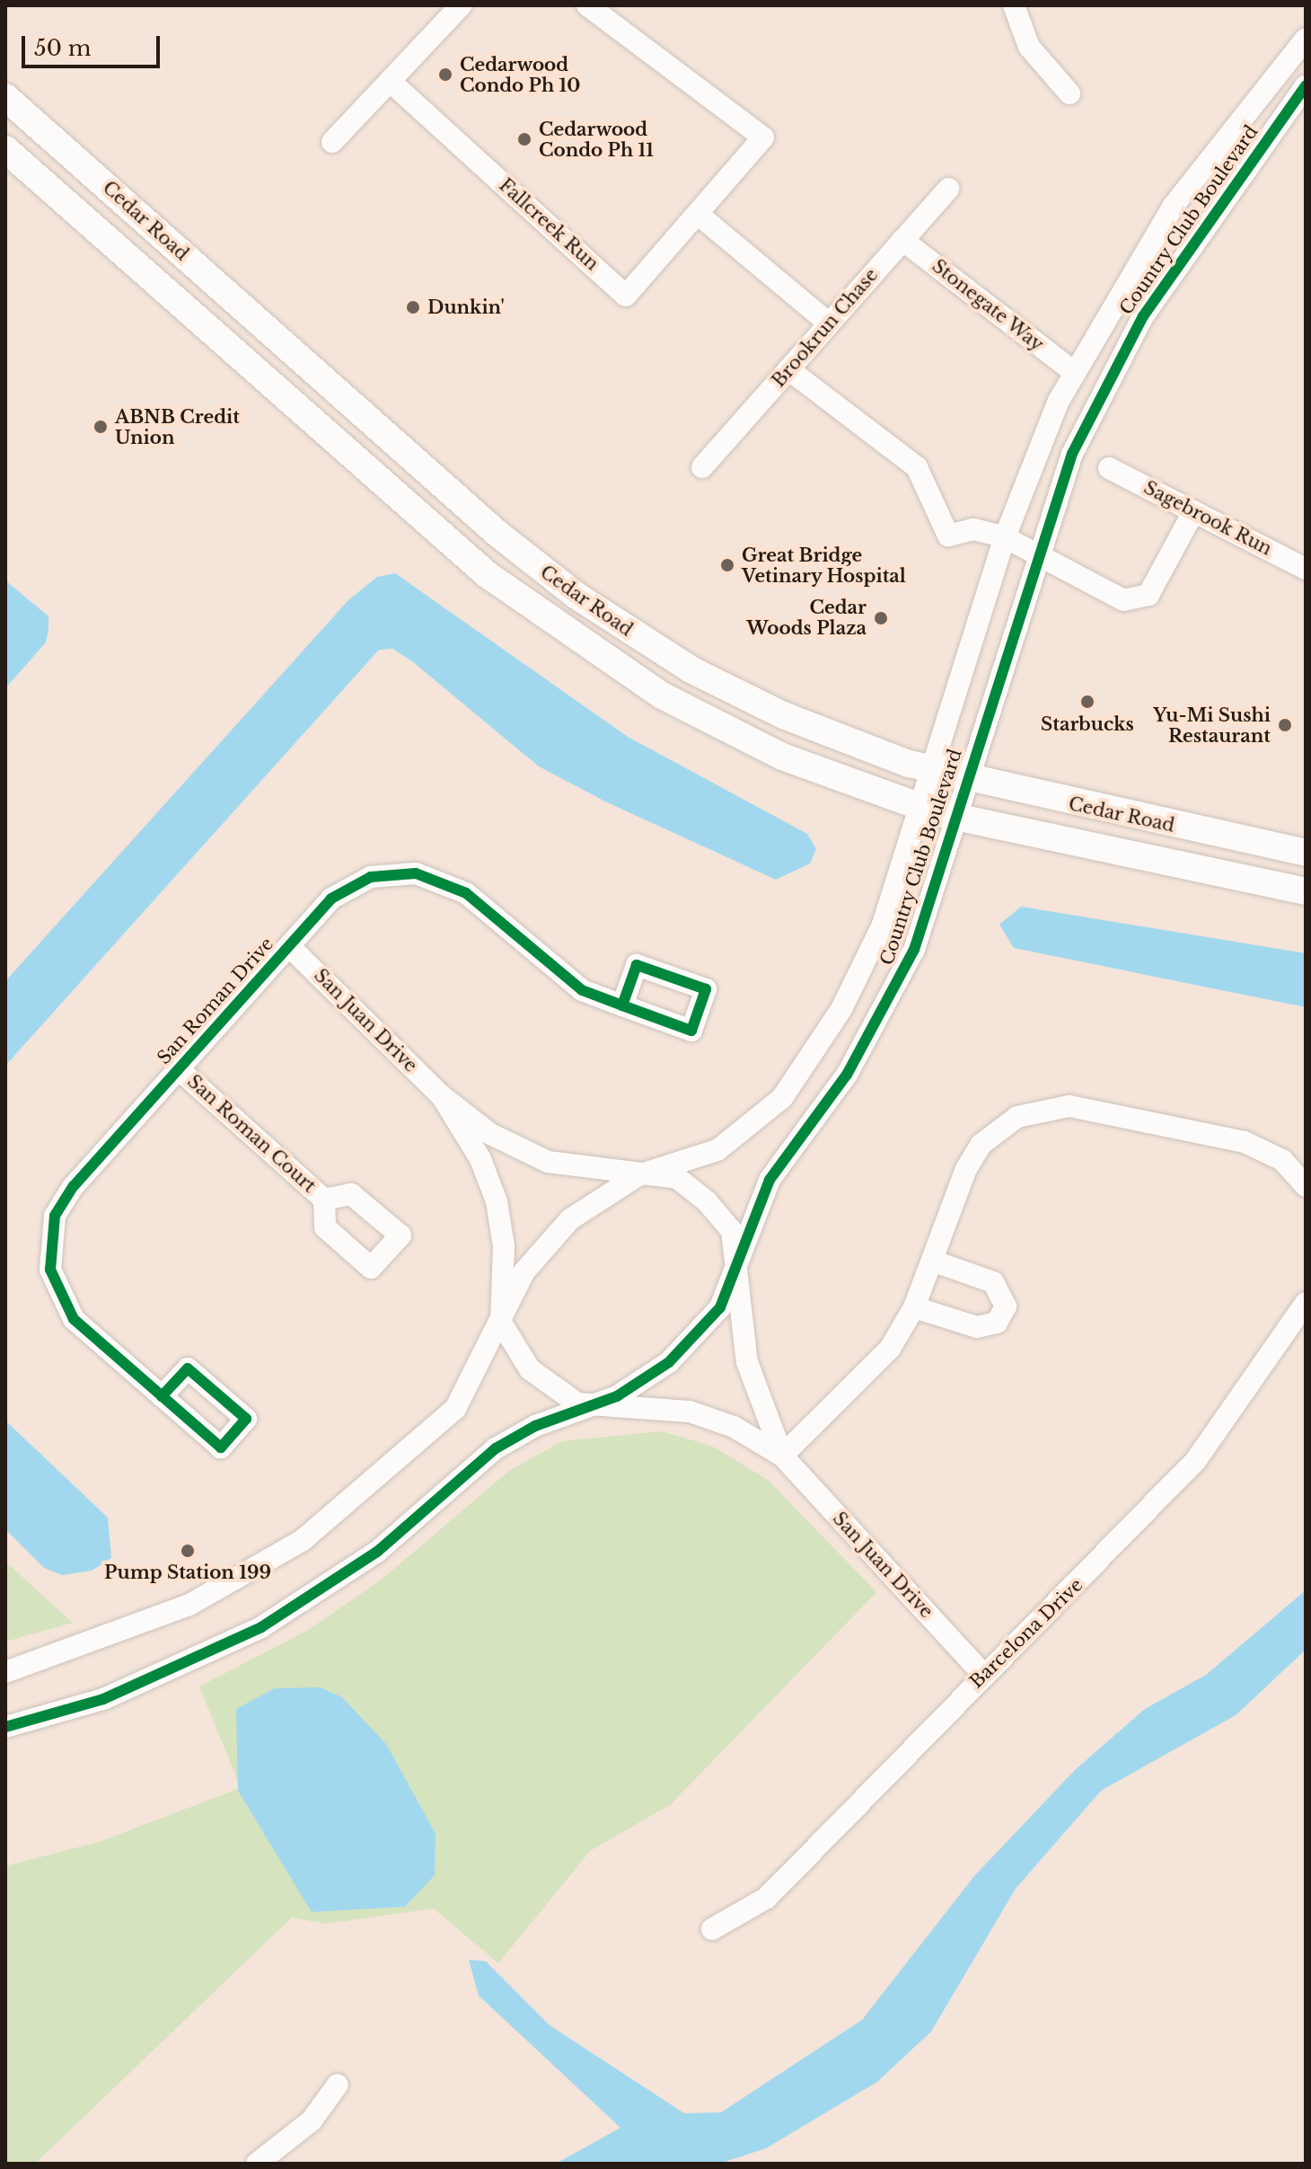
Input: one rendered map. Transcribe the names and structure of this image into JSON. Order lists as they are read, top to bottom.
{
  "streets": {
    "main road": ["Cedar Road"],
    "street": [
      "Country Club Boulevard",
      "Fallcreek Run",
      "Stonegate Way",
      "Brookrun Chase",
      "Sagebrook Run",
      "San Roman Drive",
      "San Juan Drive",
      "San Roman Court",
      "Barcelona Drive"
    ]
  },
  "crossings": [
    ["Country Club Boulevard", "Cedar Road"],
    ["Country Club Boulevard", "Stonegate Way"],
    ["Country Club Boulevard", "San Juan Drive"],
    ["Stonegate Way", "Brookrun Chase"],
    ["San Roman Drive", "San Juan Drive"],
    ["San Roman Drive", "San Roman Court"],
    ["San Juan Drive", "Barcelona Drive"]
  ],
  "places": [
    "Cedarwood Condo Ph 10",
    "Cedarwood Condo Ph 11",
    "Dunkin'",
    "ABNB Credit Union",
    "Great Bridge Vetinary Hospital",
    "Cedar Woods Plaza",
    "Starbucks",
    "Yu-Mi Sushi Restaurant",
    "Pump Station 199"
  ],
  "scale_bar": "50 m"
}
